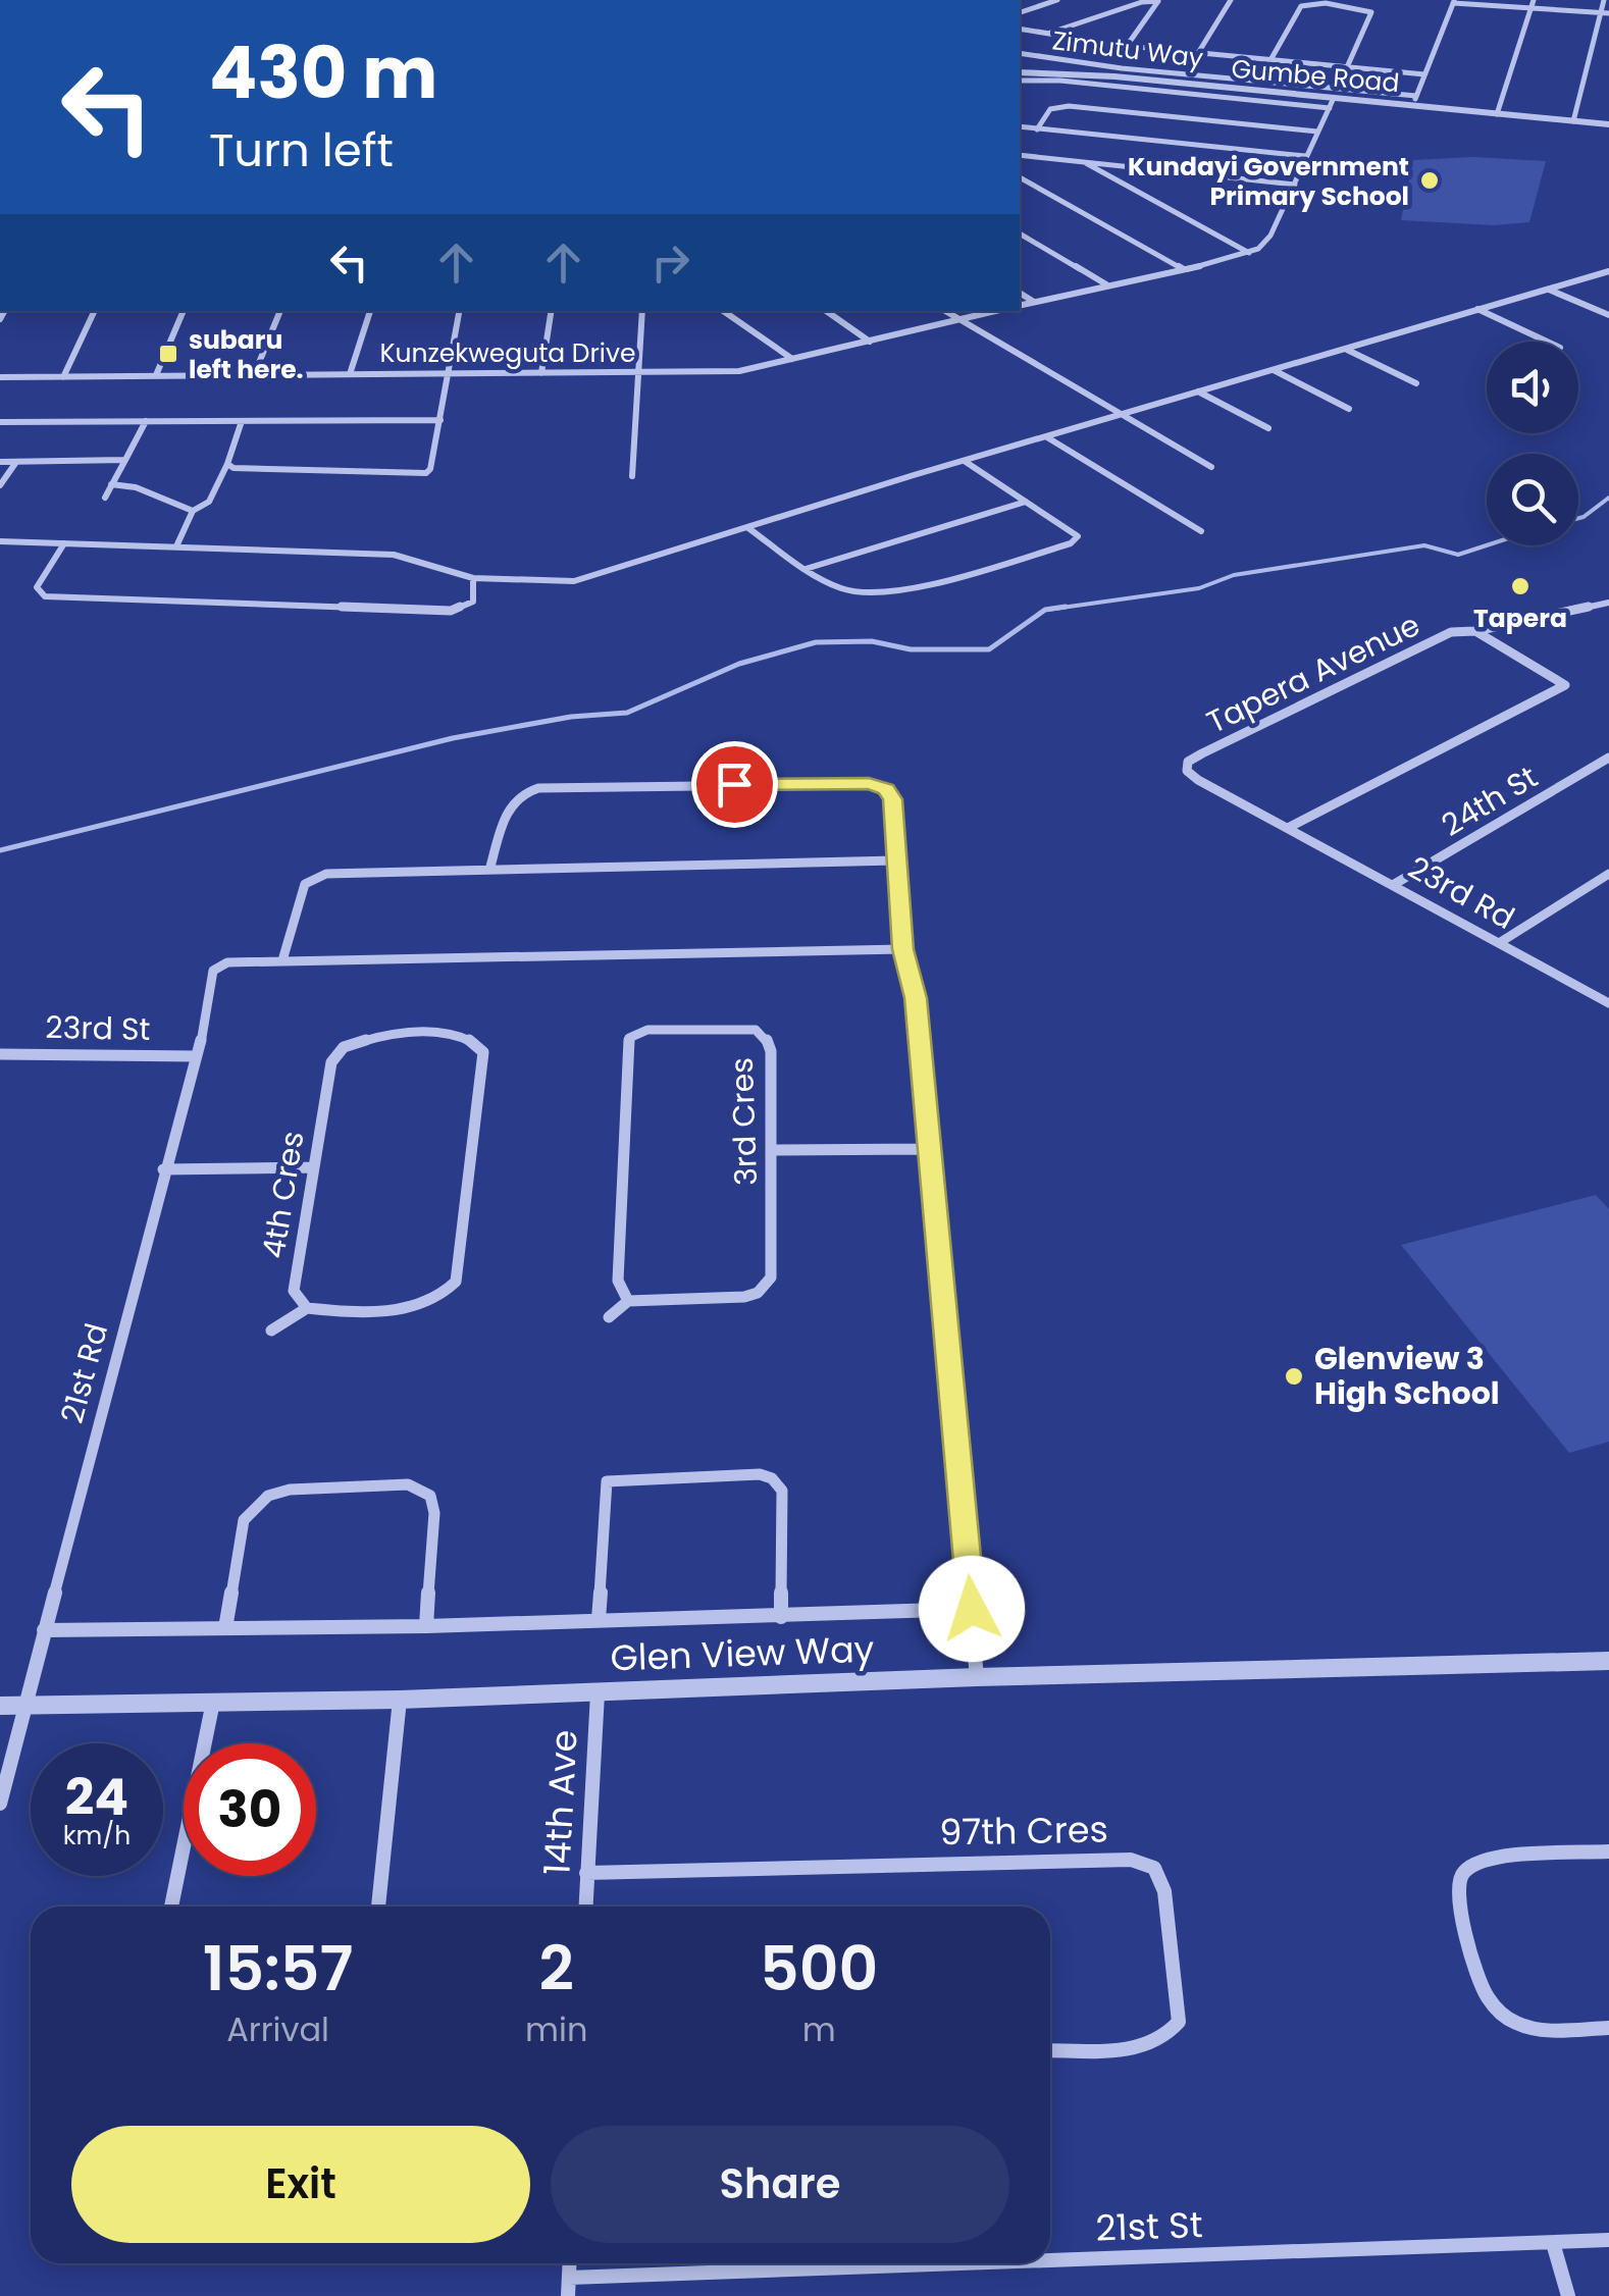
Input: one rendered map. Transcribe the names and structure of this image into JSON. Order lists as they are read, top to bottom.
{
  "streets": {
    "street": [
      "Zimutu Way",
      "Gumbe Road",
      "Kunzekweguta Drive",
      "Tapera Avenue",
      "24th St",
      "23rd Rd",
      "23rd St",
      "3rd Cres",
      "4th Cres",
      "21st Rd",
      "Glen View Way",
      "14th Ave",
      "97th Cres",
      "21st St"
    ]
  },
  "crossings": [
    ["Zimutu Way", "Gumbe Road"],
    ["Tapera Avenue", "23rd Rd"],
    ["24th St", "23rd Rd"],
    ["23rd St", "21st Rd"],
    ["21st Rd", "Glen View Way"],
    ["Glen View Way", "14th Ave"],
    ["14th Ave", "97th Cres"]
  ],
  "places": {
    "other": ["Kundayi Government Primary School", "Tapera", "Glenview 3 High School"],
    "transit": ["subaru left here."]
  },
  "page": {
    "turn": ["430 m", "Turn left"],
    "speed": "24 km/h",
    "limit": "30",
    "eta": [
      "15:57",
      "Arrival",
      "2",
      "min",
      "500",
      "m"
    ],
    "buttons": ["Exit", "Share"]
  }
}
